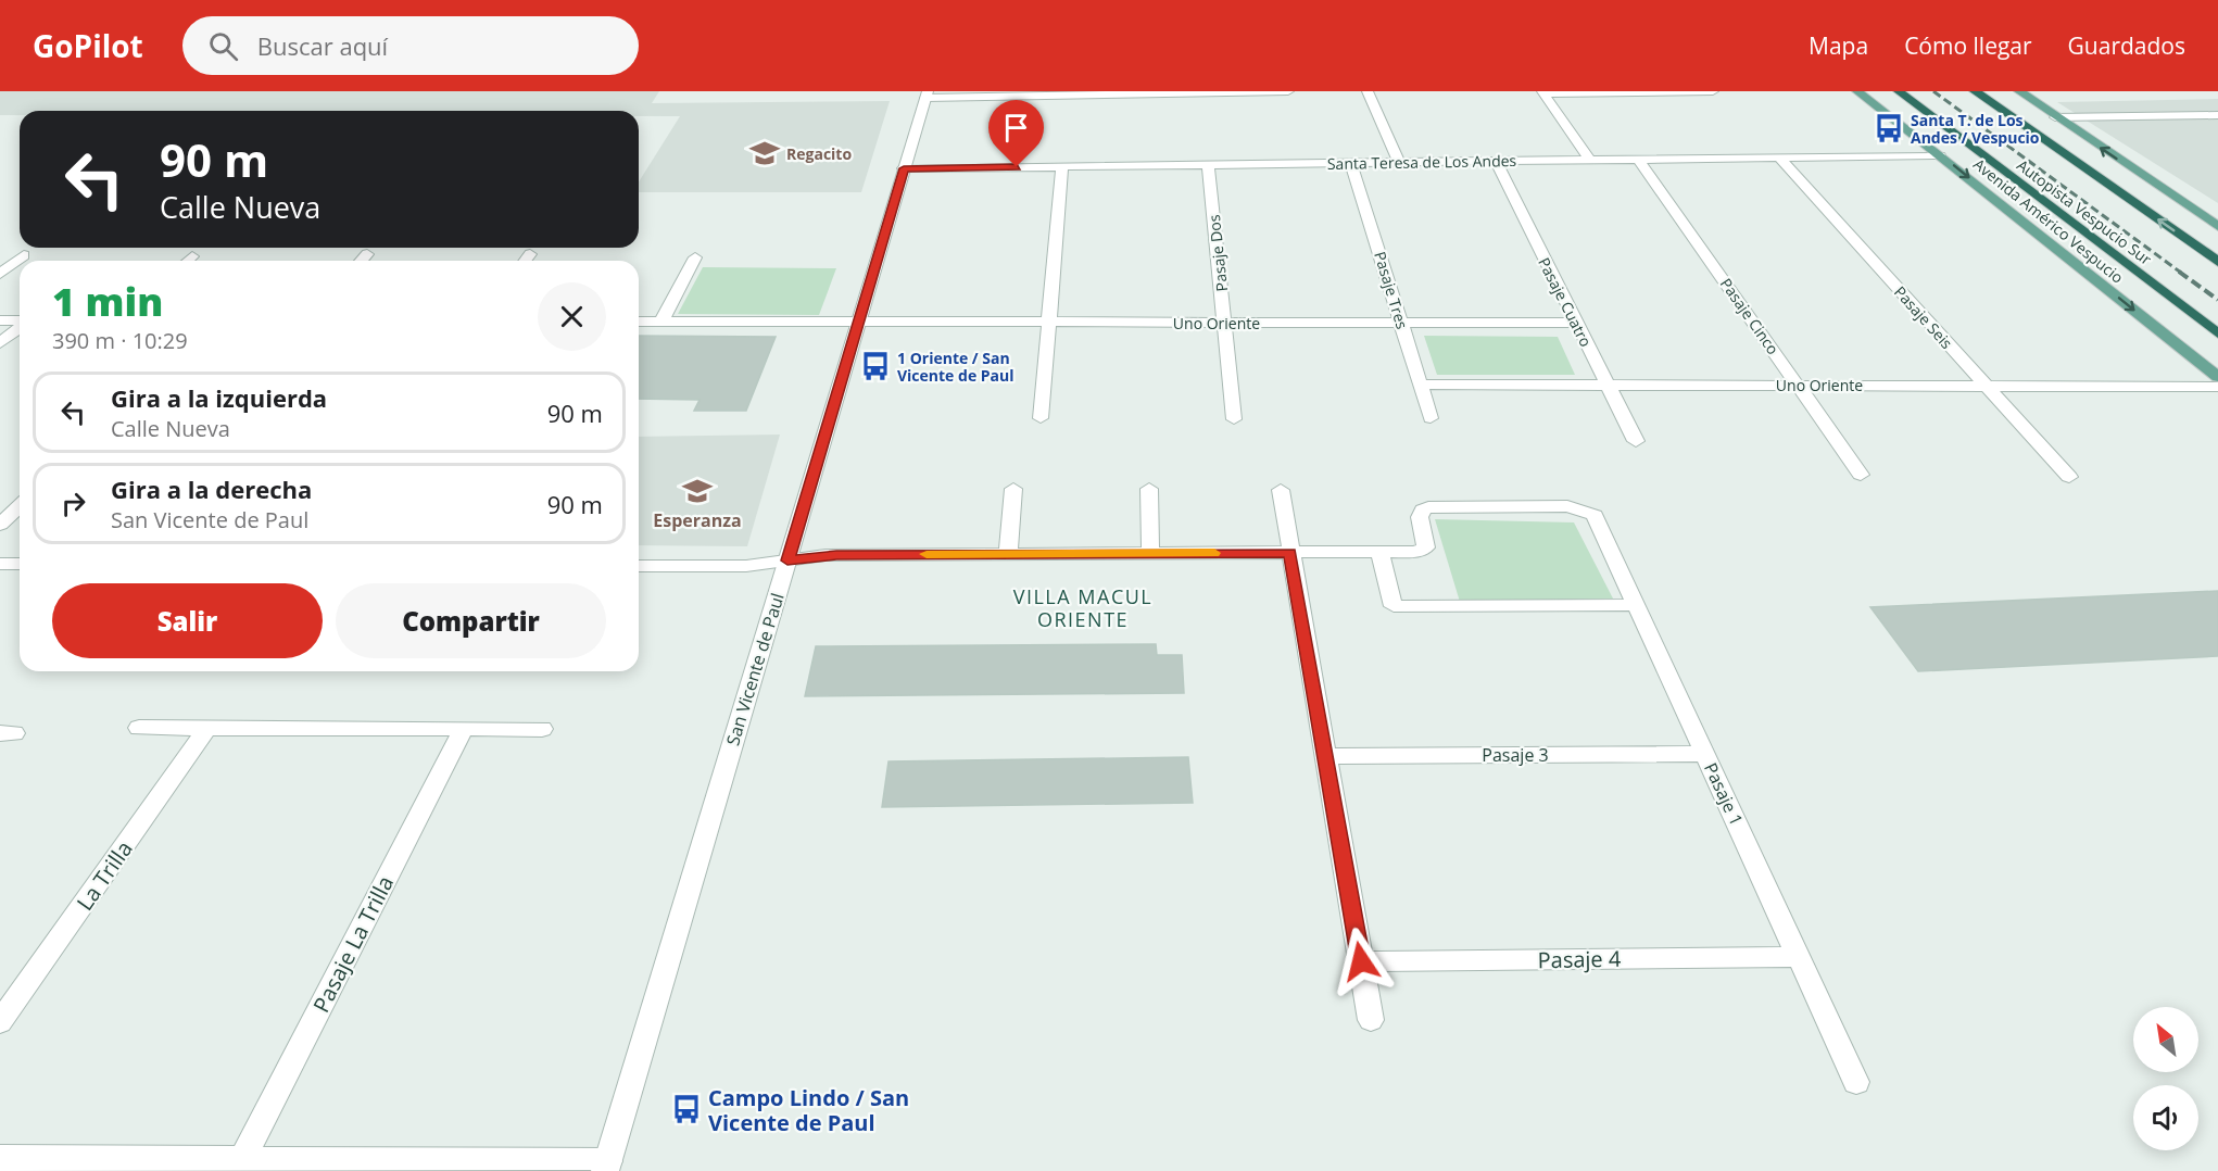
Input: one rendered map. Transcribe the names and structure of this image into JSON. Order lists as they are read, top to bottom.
{
  "streets": {
    "highway": ["Autopista Vespucio Sur"],
    "main road": ["Avenida Américo Vespucio"],
    "street": [
      "Santa Teresa de Los Andes",
      "Pasaje Dos",
      "Pasaje Tres",
      "Pasaje Cuatro",
      "Pasaje Cinco",
      "Pasaje Seis",
      "Uno Oriente",
      "San Vicente de Paul",
      "Pasaje 3",
      "Pasaje 1",
      "La Trilla",
      "Pasaje La Trilla",
      "Pasaje 4"
    ]
  },
  "crossings": [
    ["Santa Teresa de Los Andes", "Avenida Américo Vespucio"],
    ["Santa Teresa de Los Andes", "Pasaje Dos"],
    ["Santa Teresa de Los Andes", "Pasaje Tres"],
    ["Santa Teresa de Los Andes", "Pasaje Cuatro"],
    ["Santa Teresa de Los Andes", "Pasaje Cinco"],
    ["Santa Teresa de Los Andes", "Pasaje Seis"],
    ["Santa Teresa de Los Andes", "San Vicente de Paul"],
    ["Pasaje Dos", "Uno Oriente"],
    ["Pasaje Tres", "Uno Oriente"],
    ["Pasaje Cuatro", "Uno Oriente"],
    ["Pasaje Cinco", "Uno Oriente"],
    ["Pasaje Seis", "Uno Oriente"],
    ["Uno Oriente", "San Vicente de Paul"],
    ["Pasaje 3", "Pasaje 1"],
    ["Pasaje 1", "Pasaje 4"]
  ],
  "districts": ["VILLA MACUL ORIENTE"],
  "places": {
    "bus stop": ["Santa T. de Los Andes / Vespucio", "1 Oriente / San Vicente de Paul", "Campo Lindo / San Vicente de Paul"],
    "school or university": ["Regacito", "Esperanza"]
  },
  "north": "top left",
  "page": {
    "header": "GoPilot",
    "search": "Buscar aquí",
    "nav": ["Mapa", "Cómo llegar", "Guardados"],
    "turn": ["90 m", "Calle Nueva"],
    "heading": ["1 min", "390 m · 10:29"],
    "list": [
      {
        "name": "Gira a la izquierda",
        "note": "Calle Nueva",
        "value": "90 m"
      },
      {
        "name": "Gira a la derecha",
        "note": "San Vicente de Paul",
        "value": "90 m"
      }
    ],
    "buttons": ["Salir", "Compartir"]
  }
}
